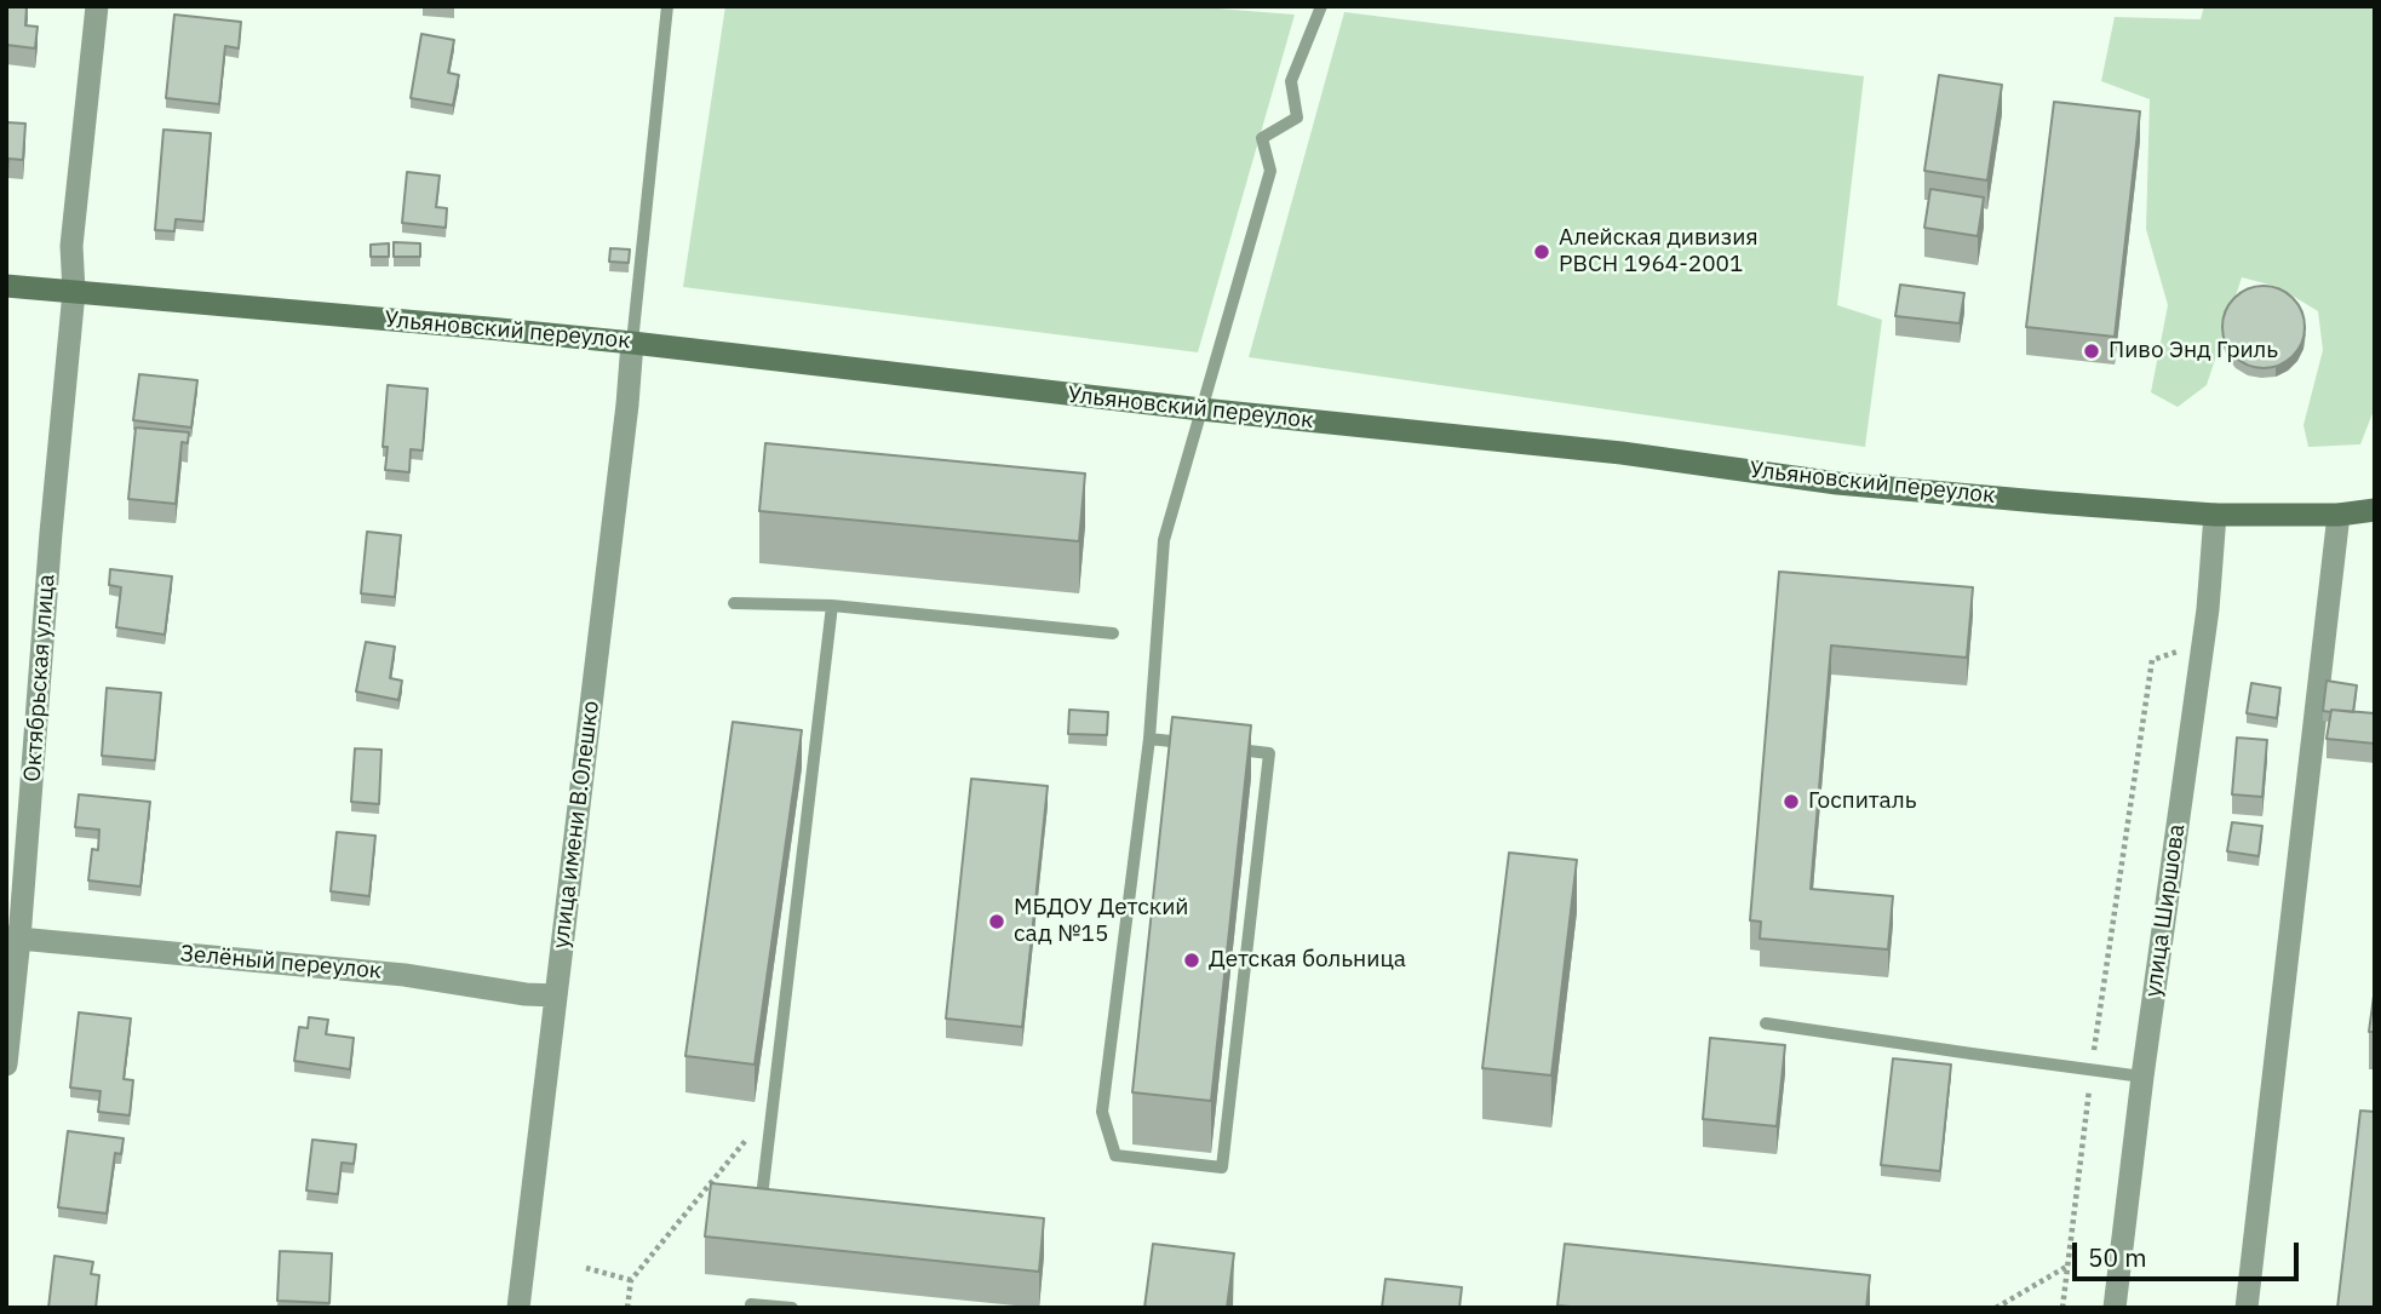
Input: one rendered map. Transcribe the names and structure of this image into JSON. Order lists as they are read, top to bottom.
{
  "streets": {
    "main road": ["Ульяновский переулок"],
    "street": [
      "Октябрьская улица",
      "улица имени В.Олешко",
      "улица Ширшова",
      "Зелёный переулок"
    ]
  },
  "crossings": [
    ["Ульяновский переулок", "Октябрьская улица"],
    ["Ульяновский переулок", "улица имени В.Олешко"],
    ["Ульяновский переулок", "улица Ширшова"],
    ["Октябрьская улица", "Зелёный переулок"],
    ["улица имени В.Олешко", "Зелёный переулок"]
  ],
  "places": [
    "Алейская дивизия РВСН 1964-2001",
    "Пиво Энд Гриль",
    "Госпиталь",
    "МБДОУ Детский сад №15",
    "Детская больница"
  ],
  "scale_bar": "50 m"
}
